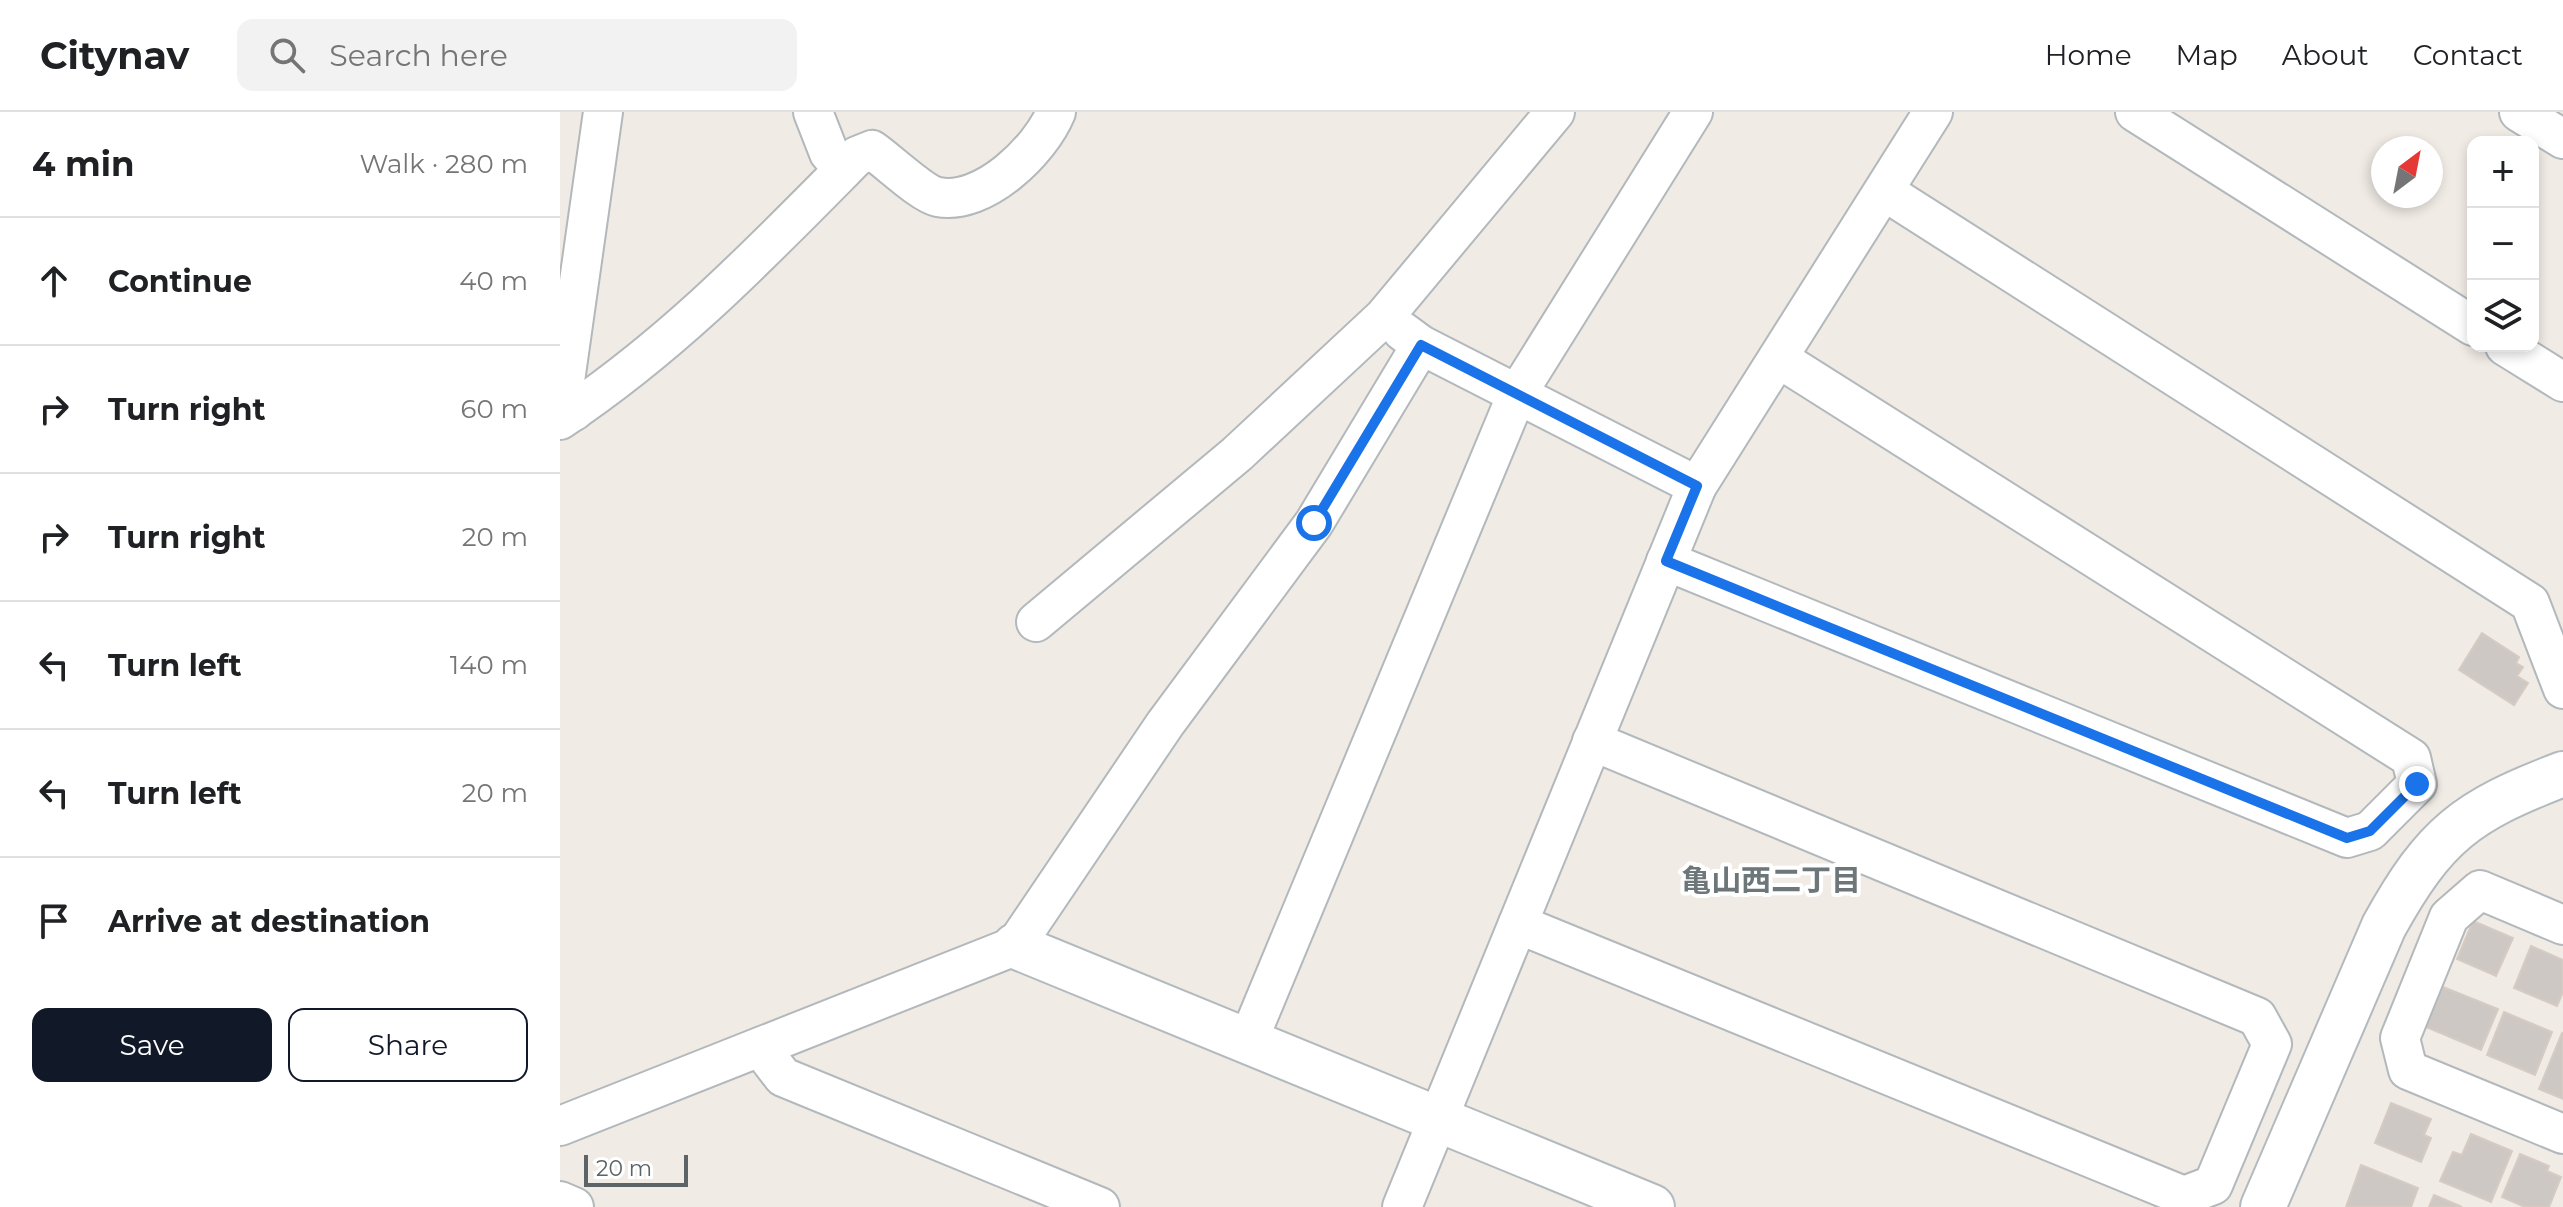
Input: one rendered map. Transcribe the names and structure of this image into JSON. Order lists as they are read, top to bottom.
{
  "districts": ["亀山西二丁目"],
  "scale_bar": "20 m",
  "north": "top right",
  "page": {
    "header": "Citynav",
    "search": "Search here",
    "nav": [
      "Home",
      "Map",
      "About",
      "Contact"
    ],
    "heading": ["4 min", "Walk · 280 m"],
    "map_buttons": ["+", "−"],
    "list": [
      ["Continue", "40 m"],
      ["Turn right", "60 m"],
      ["Turn right", "20 m"],
      ["Turn left", "140 m"],
      ["Turn left", "20 m"],
      "Arrive at destination"
    ],
    "buttons": ["Save", "Share"],
    "scale": "20 m"
  }
}
